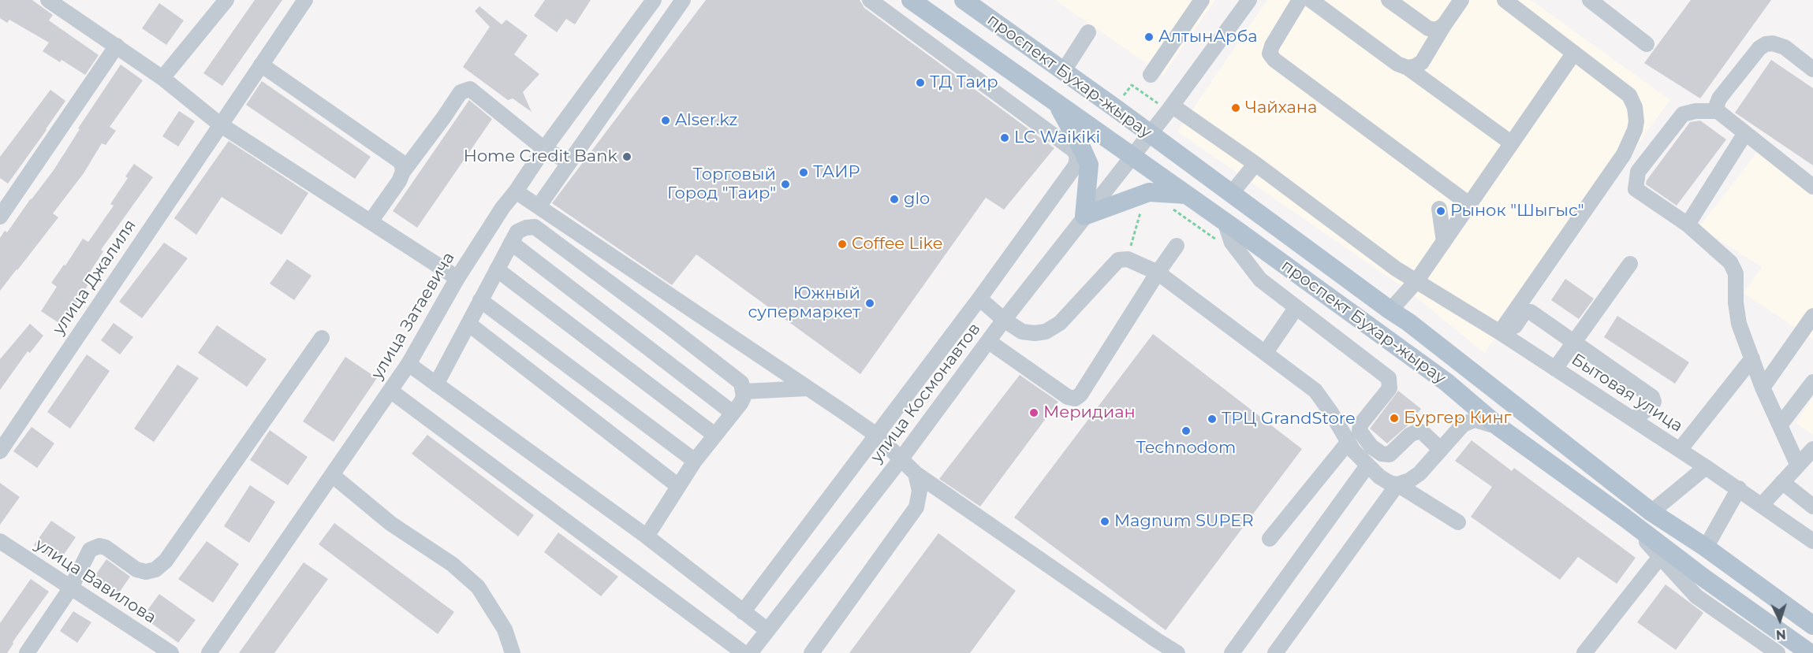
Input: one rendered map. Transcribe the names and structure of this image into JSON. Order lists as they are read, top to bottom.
{
  "streets": {
    "main road": ["проспект Бухар-жырау"],
    "street": [
      "улица Джалиля",
      "улица Затаевича",
      "улица Космонавтов",
      "Бытовая улица",
      "улица Вавилова"
    ]
  },
  "crossings": [
    ["проспект Бухар-жырау", "улица Космонавтов"],
    ["улица Космонавтов", "Бытовая улица"]
  ],
  "places": [
    "АлтынАрба",
    "ТД Таир",
    "Чайхана",
    "Alser.kz",
    "LC Waikiki",
    "Home Credit Bank",
    "ТАИР",
    "Торговый Город \"Таир\"",
    "glo",
    "Рынок \"Шыгыс\"",
    "Coffee Like",
    "Южный супермаркет",
    "Меридиан",
    "Бургер Кинг",
    "ТРЦ GrandStore",
    "Technodom",
    "Magnum SUPER"
  ],
  "north": "bottom"
}
